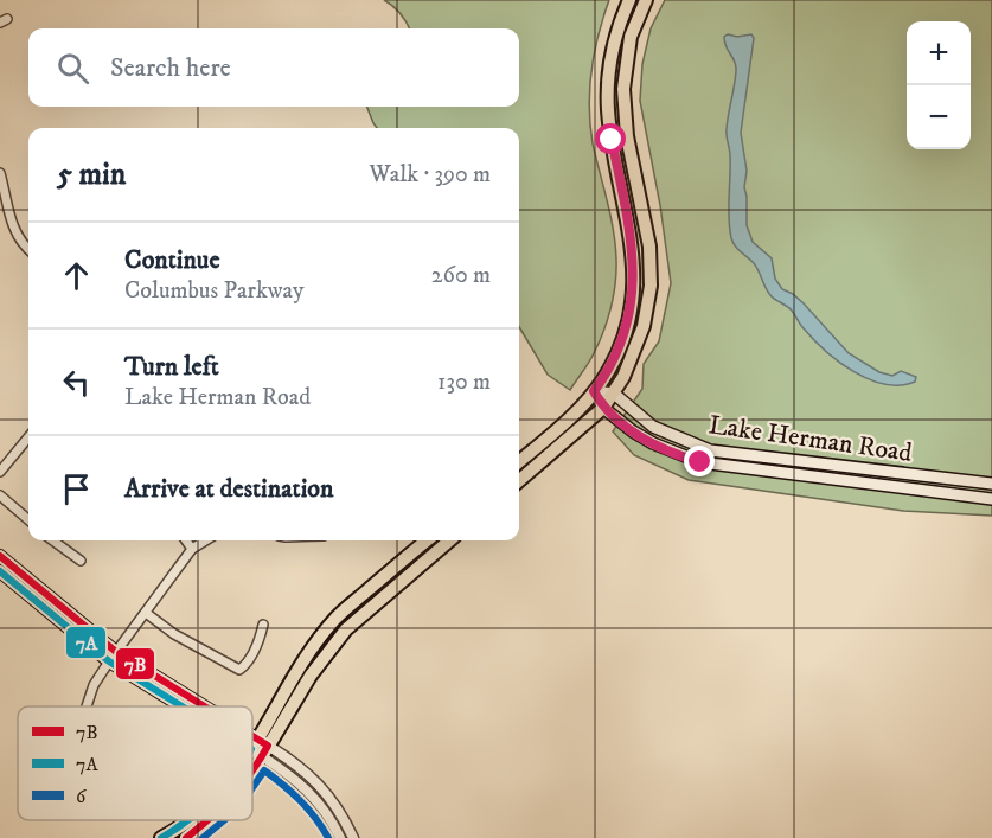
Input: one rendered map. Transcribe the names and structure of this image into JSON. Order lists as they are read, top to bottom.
{
  "streets": {
    "main road": ["Lake Herman Road"]
  },
  "lines": ["transit line 7B", "transit line 7A", "transit line 6"],
  "legend": ["7B", "7A", "6"],
  "page": {
    "map_buttons": ["+", "−"],
    "search": "Search here",
    "heading": ["5 min", "Walk · 390 m"],
    "list": [
      ["Continue", "Columbus Parkway", "260 m"],
      ["Turn left", "Lake Herman Road", "130 m"],
      "Arrive at destination"
    ]
  }
}
